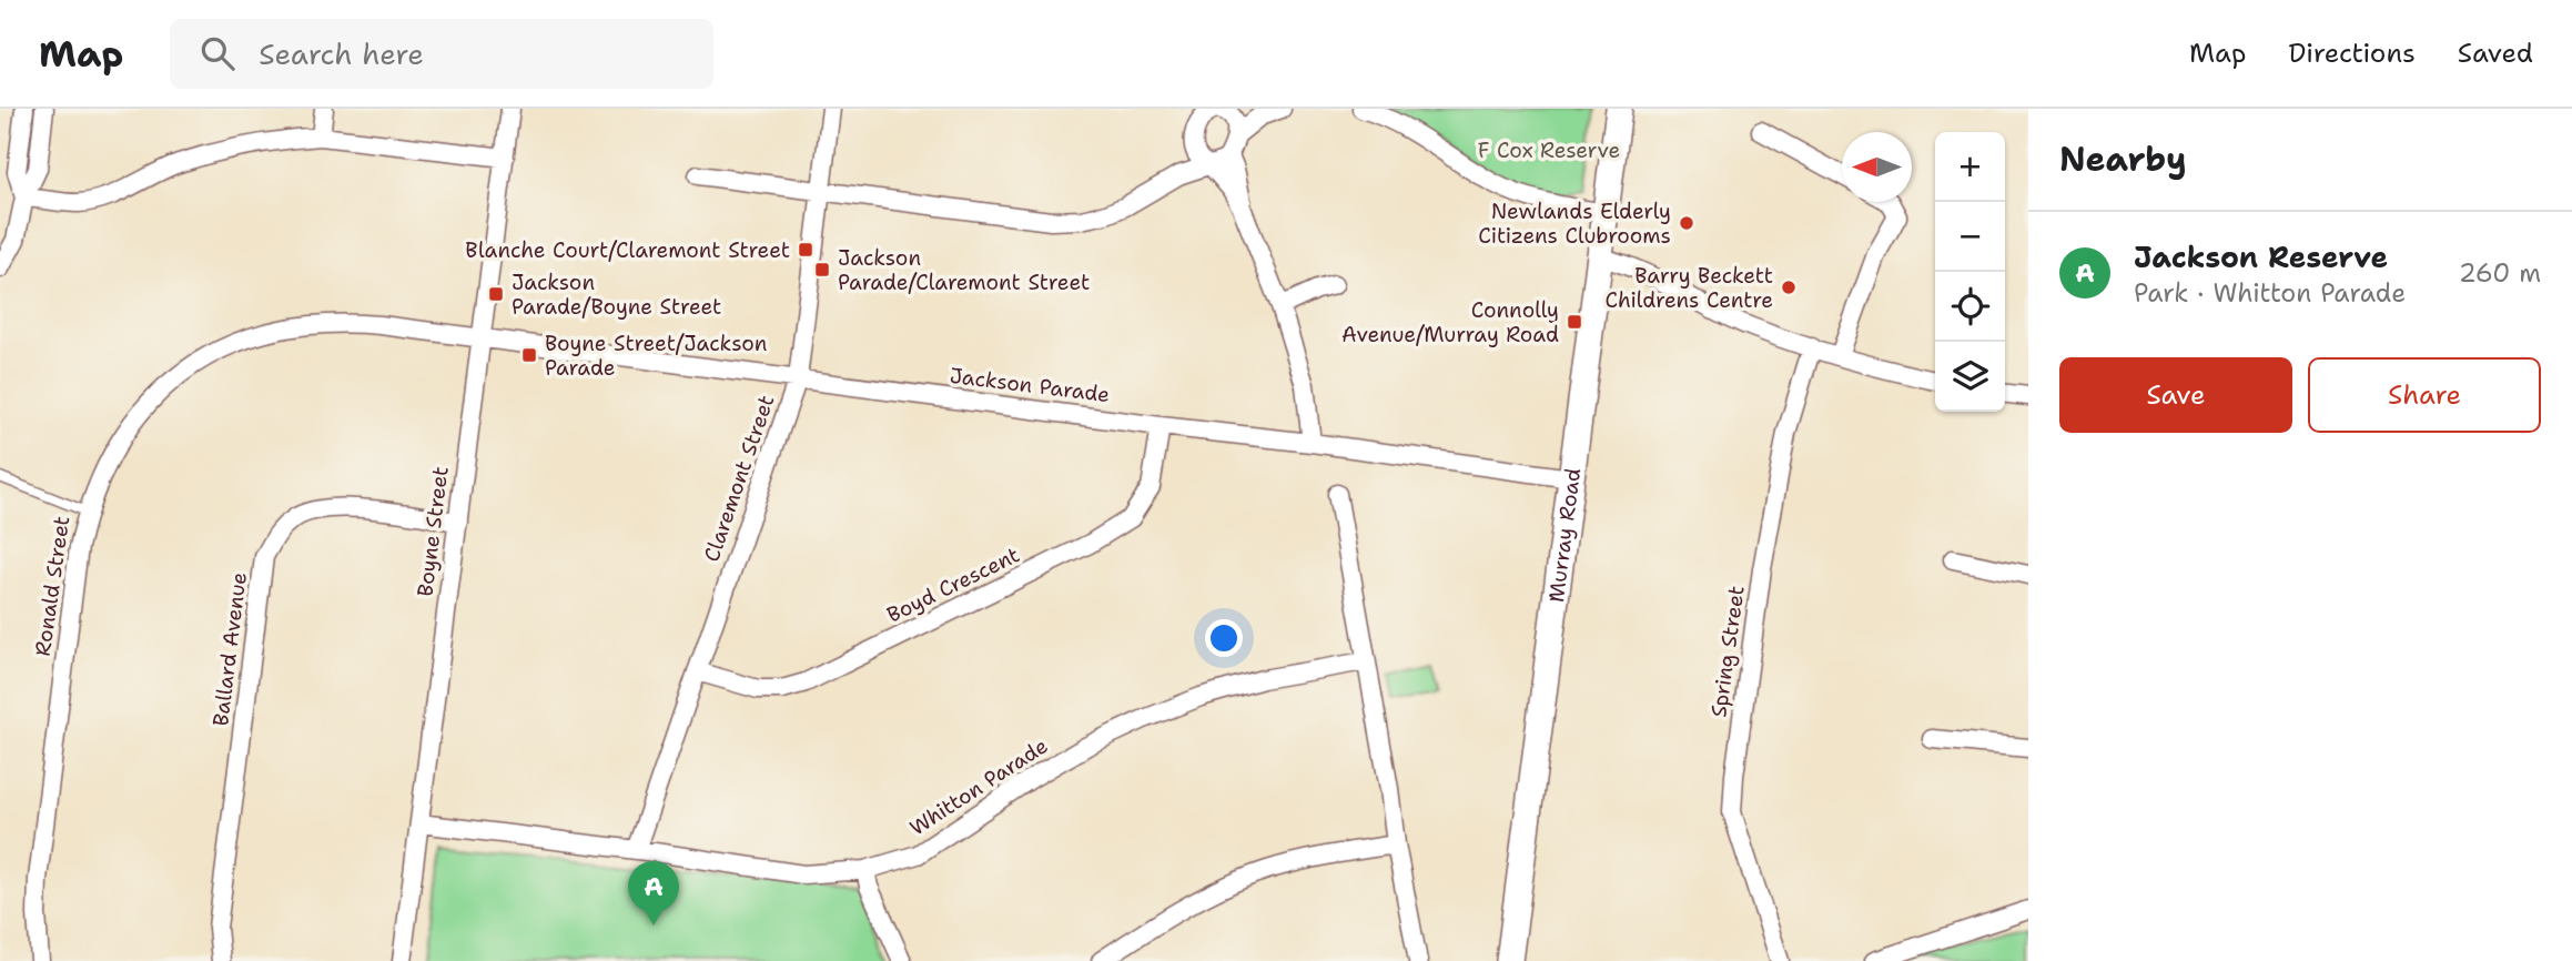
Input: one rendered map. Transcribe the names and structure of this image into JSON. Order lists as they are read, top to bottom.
{
  "streets": {
    "main road": ["Murray Road"],
    "street": [
      "Jackson Parade",
      "Claremont Street",
      "Boyne Street",
      "Boyd Crescent",
      "Ronald Street",
      "Ballard Avenue",
      "Spring Street",
      "Whitton Parade"
    ]
  },
  "crossings": [
    ["Jackson Parade", "Claremont Street"],
    ["Jackson Parade", "Boyne Street"],
    ["Jackson Parade", "Murray Road"],
    ["Jackson Parade", "Boyd Crescent"],
    ["Jackson Parade", "Ronald Street"],
    ["Claremont Street", "Boyd Crescent"],
    ["Claremont Street", "Whitton Parade"],
    ["Boyne Street", "Ronald Street"],
    ["Boyne Street", "Ballard Avenue"],
    ["Boyne Street", "Whitton Parade"]
  ],
  "parks": ["F Cox Reserve"],
  "places": {
    "other": ["Newlands Elderly Citizens Clubrooms", "Barry Beckett Childrens Centre"],
    "transit": [
      "Blanche Court/Claremont Street",
      "Jackson Parade/Claremont Street",
      "Jackson Parade/Boyne Street",
      "Connolly Avenue/Murray Road",
      "Boyne Street/Jackson Parade"
    ]
  },
  "north": "left",
  "page": {
    "header": "Map",
    "search": "Search here",
    "nav": ["Map", "Directions", "Saved"],
    "heading": "Nearby",
    "map_buttons": ["+", "−"],
    "list": [
      {
        "mark": "A",
        "name": "Jackson Reserve",
        "note": "Park · Whitton Parade",
        "value": "260 m"
      }
    ],
    "buttons": ["Save", "Share"],
    "pins": "A"
  }
}
